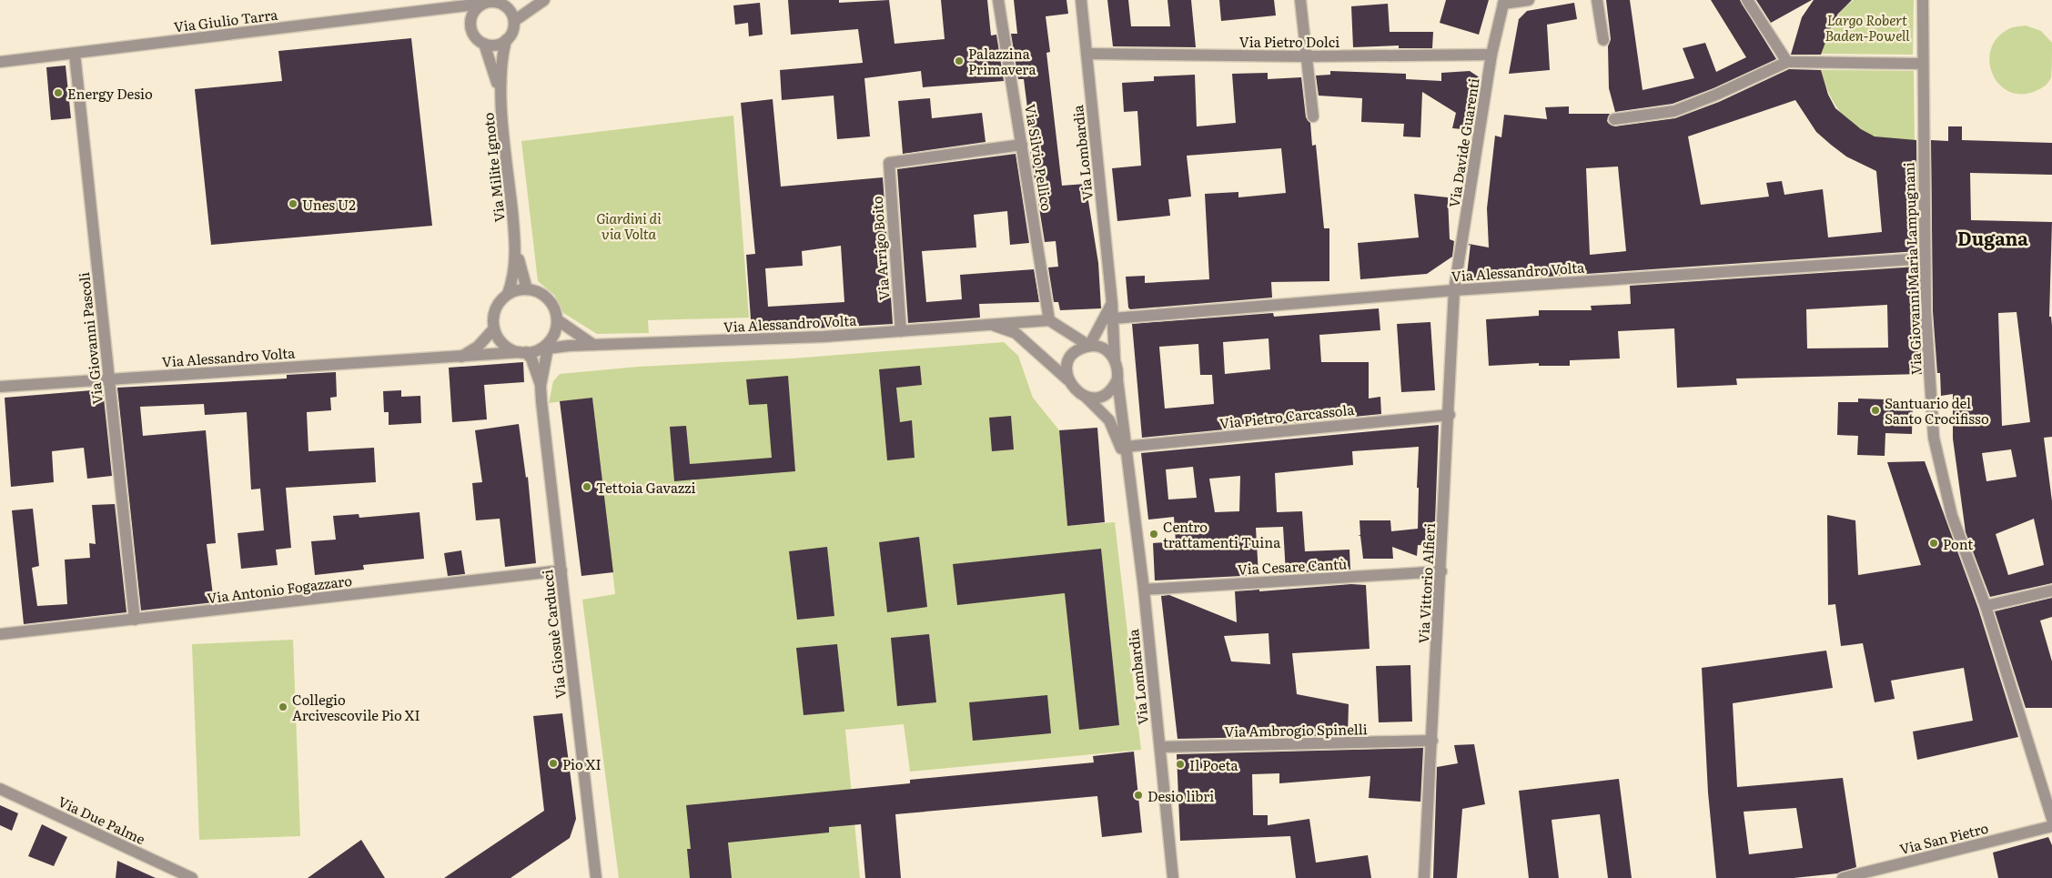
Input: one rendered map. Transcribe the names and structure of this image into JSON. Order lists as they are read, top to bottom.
{
  "streets": {
    "street": [
      "Via Giulio Tarra",
      "Via Pietro Dolci",
      "Via Davide Guarenti",
      "Via Lombardia",
      "Via Silvio Pellico",
      "Via Milite Ignoto",
      "Via Arrigo Boito",
      "Via Giovanni Maria Lampugnani",
      "Via Alessandro Volta",
      "Via Giovanni Pascoli",
      "Via Pietro Carcassola",
      "Via Cesare Cantù",
      "Via Vittorio Alfieri",
      "Via Antonio Fogazzaro",
      "Via Giosuè Carducci",
      "Via Ambrogio Spinelli",
      "Via Due Palme",
      "Via San Pietro"
    ]
  },
  "crossings": [
    ["Via Giulio Tarra", "Via Milite Ignoto"],
    ["Via Giulio Tarra", "Via Giovanni Pascoli"],
    ["Via Pietro Dolci", "Via Davide Guarenti"],
    ["Via Pietro Dolci", "Via Lombardia"],
    ["Via Davide Guarenti", "Via Alessandro Volta"],
    ["Via Davide Guarenti", "Via Vittorio Alfieri"],
    ["Via Lombardia", "Via Alessandro Volta"],
    ["Via Lombardia", "Via Pietro Carcassola"],
    ["Via Lombardia", "Via Cesare Cantù"],
    ["Via Lombardia", "Via Ambrogio Spinelli"],
    ["Via Silvio Pellico", "Via Arrigo Boito"],
    ["Via Silvio Pellico", "Via Alessandro Volta"],
    ["Via Milite Ignoto", "Via Alessandro Volta"],
    ["Via Milite Ignoto", "Via Giosuè Carducci"],
    ["Via Arrigo Boito", "Via Alessandro Volta"],
    ["Via Giovanni Maria Lampugnani", "Via Alessandro Volta"],
    ["Via Alessandro Volta", "Via Giovanni Pascoli"],
    ["Via Alessandro Volta", "Via Vittorio Alfieri"],
    ["Via Alessandro Volta", "Via Giosuè Carducci"],
    ["Via Giovanni Pascoli", "Via Antonio Fogazzaro"],
    ["Via Pietro Carcassola", "Via Vittorio Alfieri"],
    ["Via Cesare Cantù", "Via Vittorio Alfieri"],
    ["Via Vittorio Alfieri", "Via Ambrogio Spinelli"],
    ["Via Antonio Fogazzaro", "Via Giosuè Carducci"]
  ],
  "districts": ["Dugana"],
  "parks": ["Largo Robert Baden-Powell", "Giardini di via Volta"],
  "places": [
    "Palazzina Primavera",
    "Energy Desio",
    "Unes U2",
    "Santuario del Santo Crocifisso",
    "Tettoia Gavazzi",
    "Centro trattamenti Tuina",
    "Pont",
    "Collegio Arcivescovile Pio XI",
    "Pio XI",
    "Il Poeta",
    "Desio libri"
  ]
}
